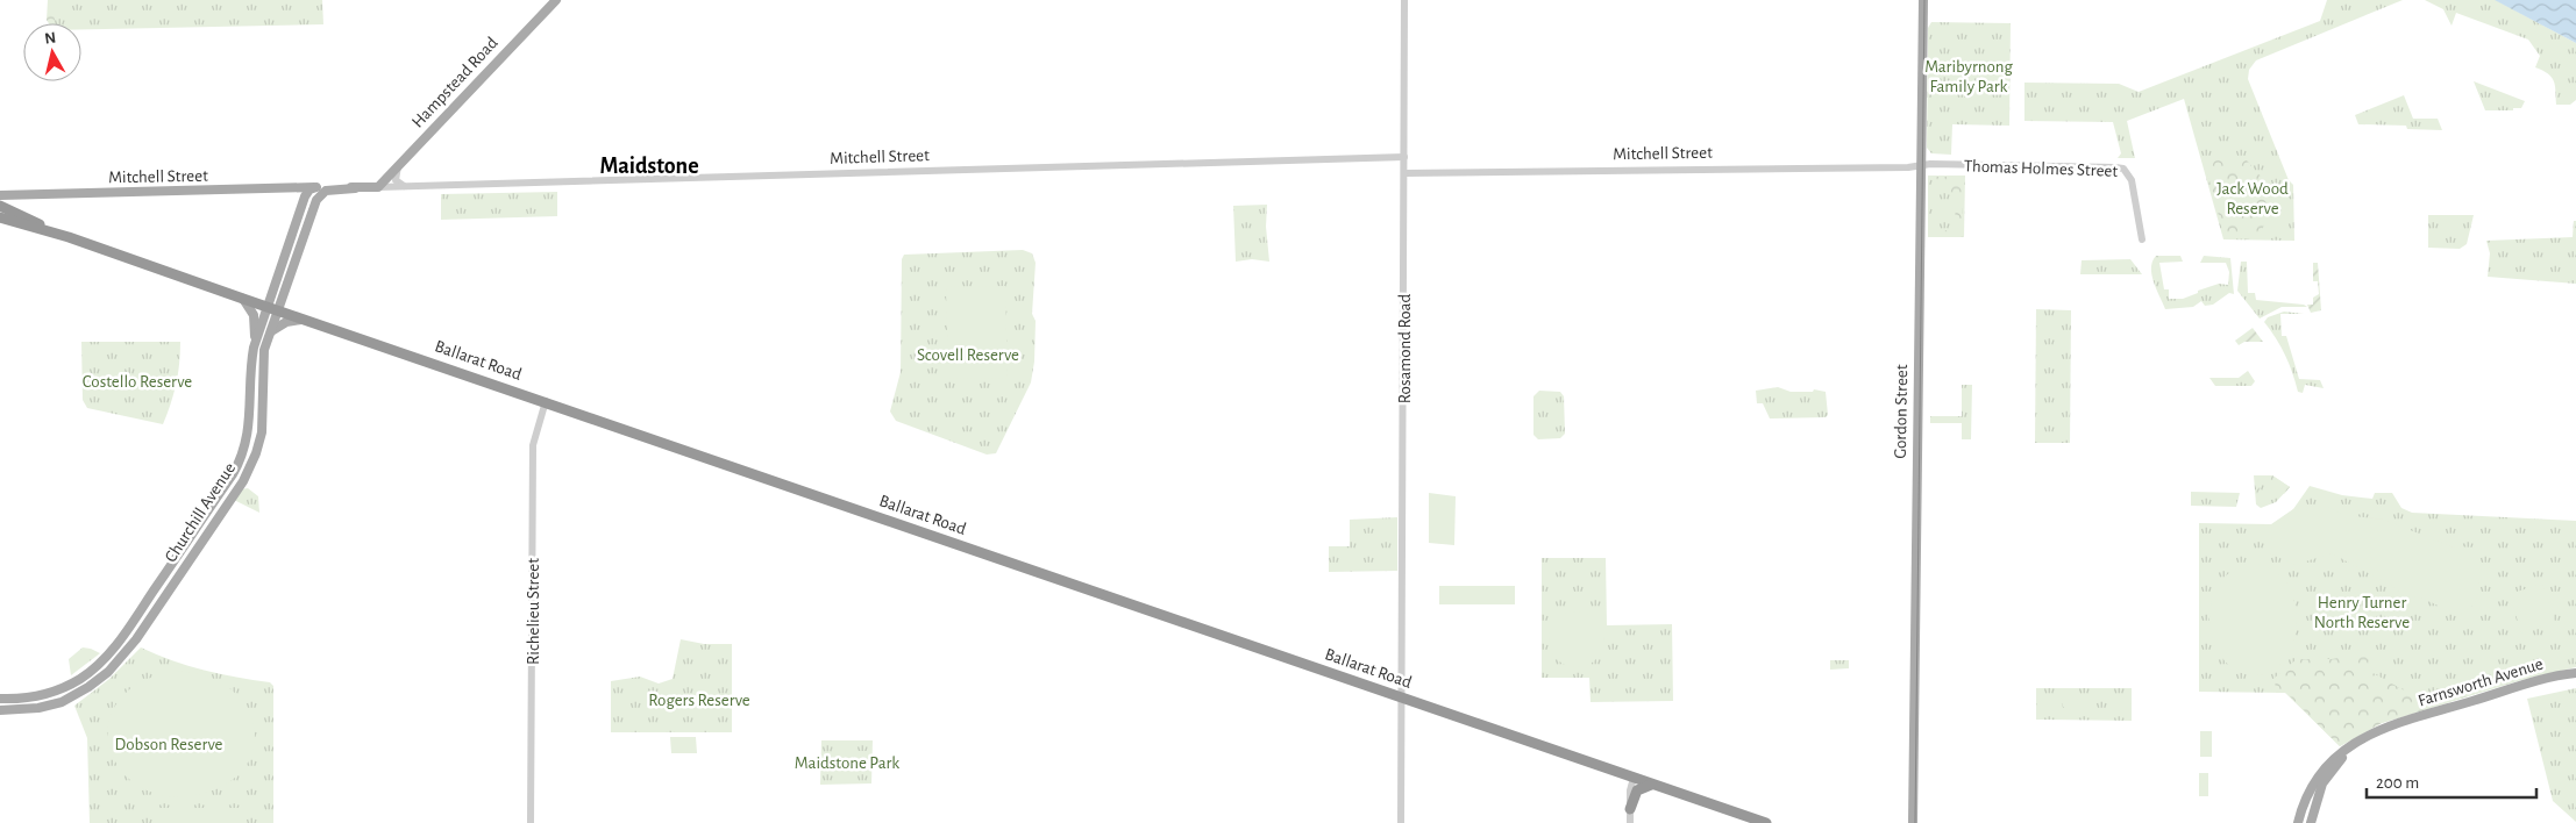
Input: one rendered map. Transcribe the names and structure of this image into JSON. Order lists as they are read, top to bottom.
{
  "streets": {
    "highway": ["Ballarat Road"],
    "main road": [
      "Hampstead Road",
      "Mitchell Street",
      "Gordon Street",
      "Churchill Avenue",
      "Farnsworth Avenue"
    ],
    "street": ["Thomas Holmes Street", "Rosamond Road", "Richelieu Street"]
  },
  "crossings": [
    ["Hampstead Road", "Mitchell Street"],
    ["Mitchell Street", "Thomas Holmes Street"],
    ["Mitchell Street", "Rosamond Road"],
    ["Mitchell Street", "Gordon Street"],
    ["Mitchell Street", "Churchill Avenue"],
    ["Thomas Holmes Street", "Gordon Street"],
    ["Rosamond Road", "Ballarat Road"],
    ["Ballarat Road", "Churchill Avenue"],
    ["Ballarat Road", "Richelieu Street"]
  ],
  "districts": ["Maidstone"],
  "parks": [
    "Maribyrnong Family Park",
    "Jack Wood Reserve",
    "Scovell Reserve",
    "Costello Reserve",
    "Henry Turner North Reserve",
    "Rogers Reserve",
    "Dobson Reserve",
    "Maidstone Park"
  ],
  "scale_bar": "200 m",
  "north": "top"
}
